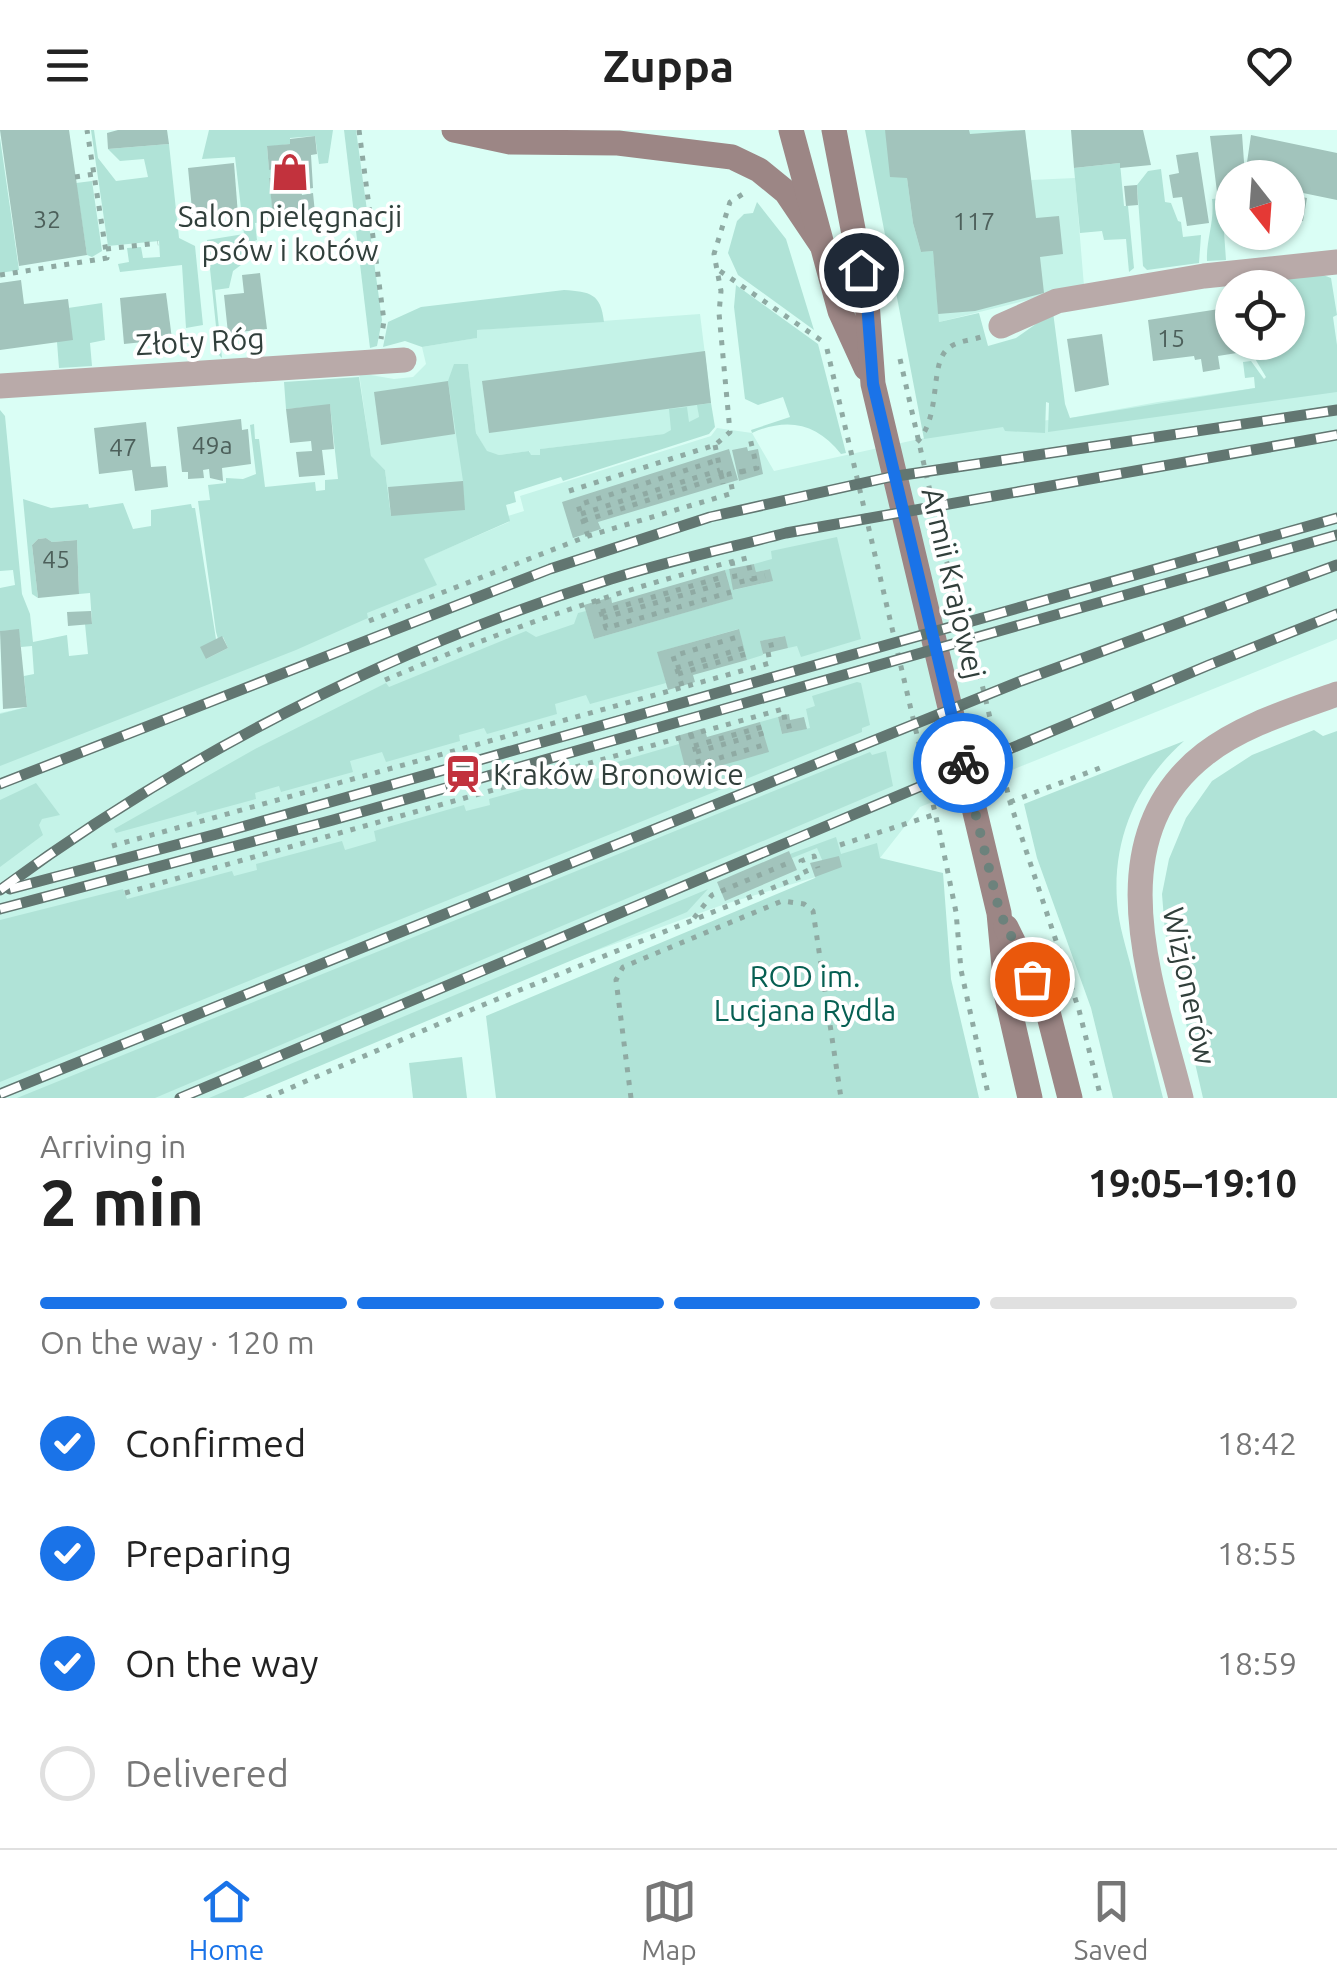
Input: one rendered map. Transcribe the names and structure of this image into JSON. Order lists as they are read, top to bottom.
{
  "streets": {
    "main road": ["Armii Krajowej"],
    "street": ["Złoty Róg", "Wizjonerów"]
  },
  "parks": ["ROD im. Lucjana Rydla"],
  "places": {
    "shop": ["Salon pielęgnacji psów i kotów"],
    "station": ["Kraków Bronowice"]
  },
  "house_numbers": [
    "32",
    "117",
    "15",
    "49a",
    "47",
    "45"
  ],
  "north": "bottom",
  "page": {
    "header": "Zuppa",
    "heading": ["2 min", "Arriving in", "19:05–19:10"],
    "bar": "On the way · 120 m",
    "list": [
      ["Confirmed", "18:42"],
      ["Preparing", "18:55"],
      ["On the way", "18:59"],
      "Delivered"
    ],
    "tabs": ["Home", "Map", "Saved"]
  }
}
